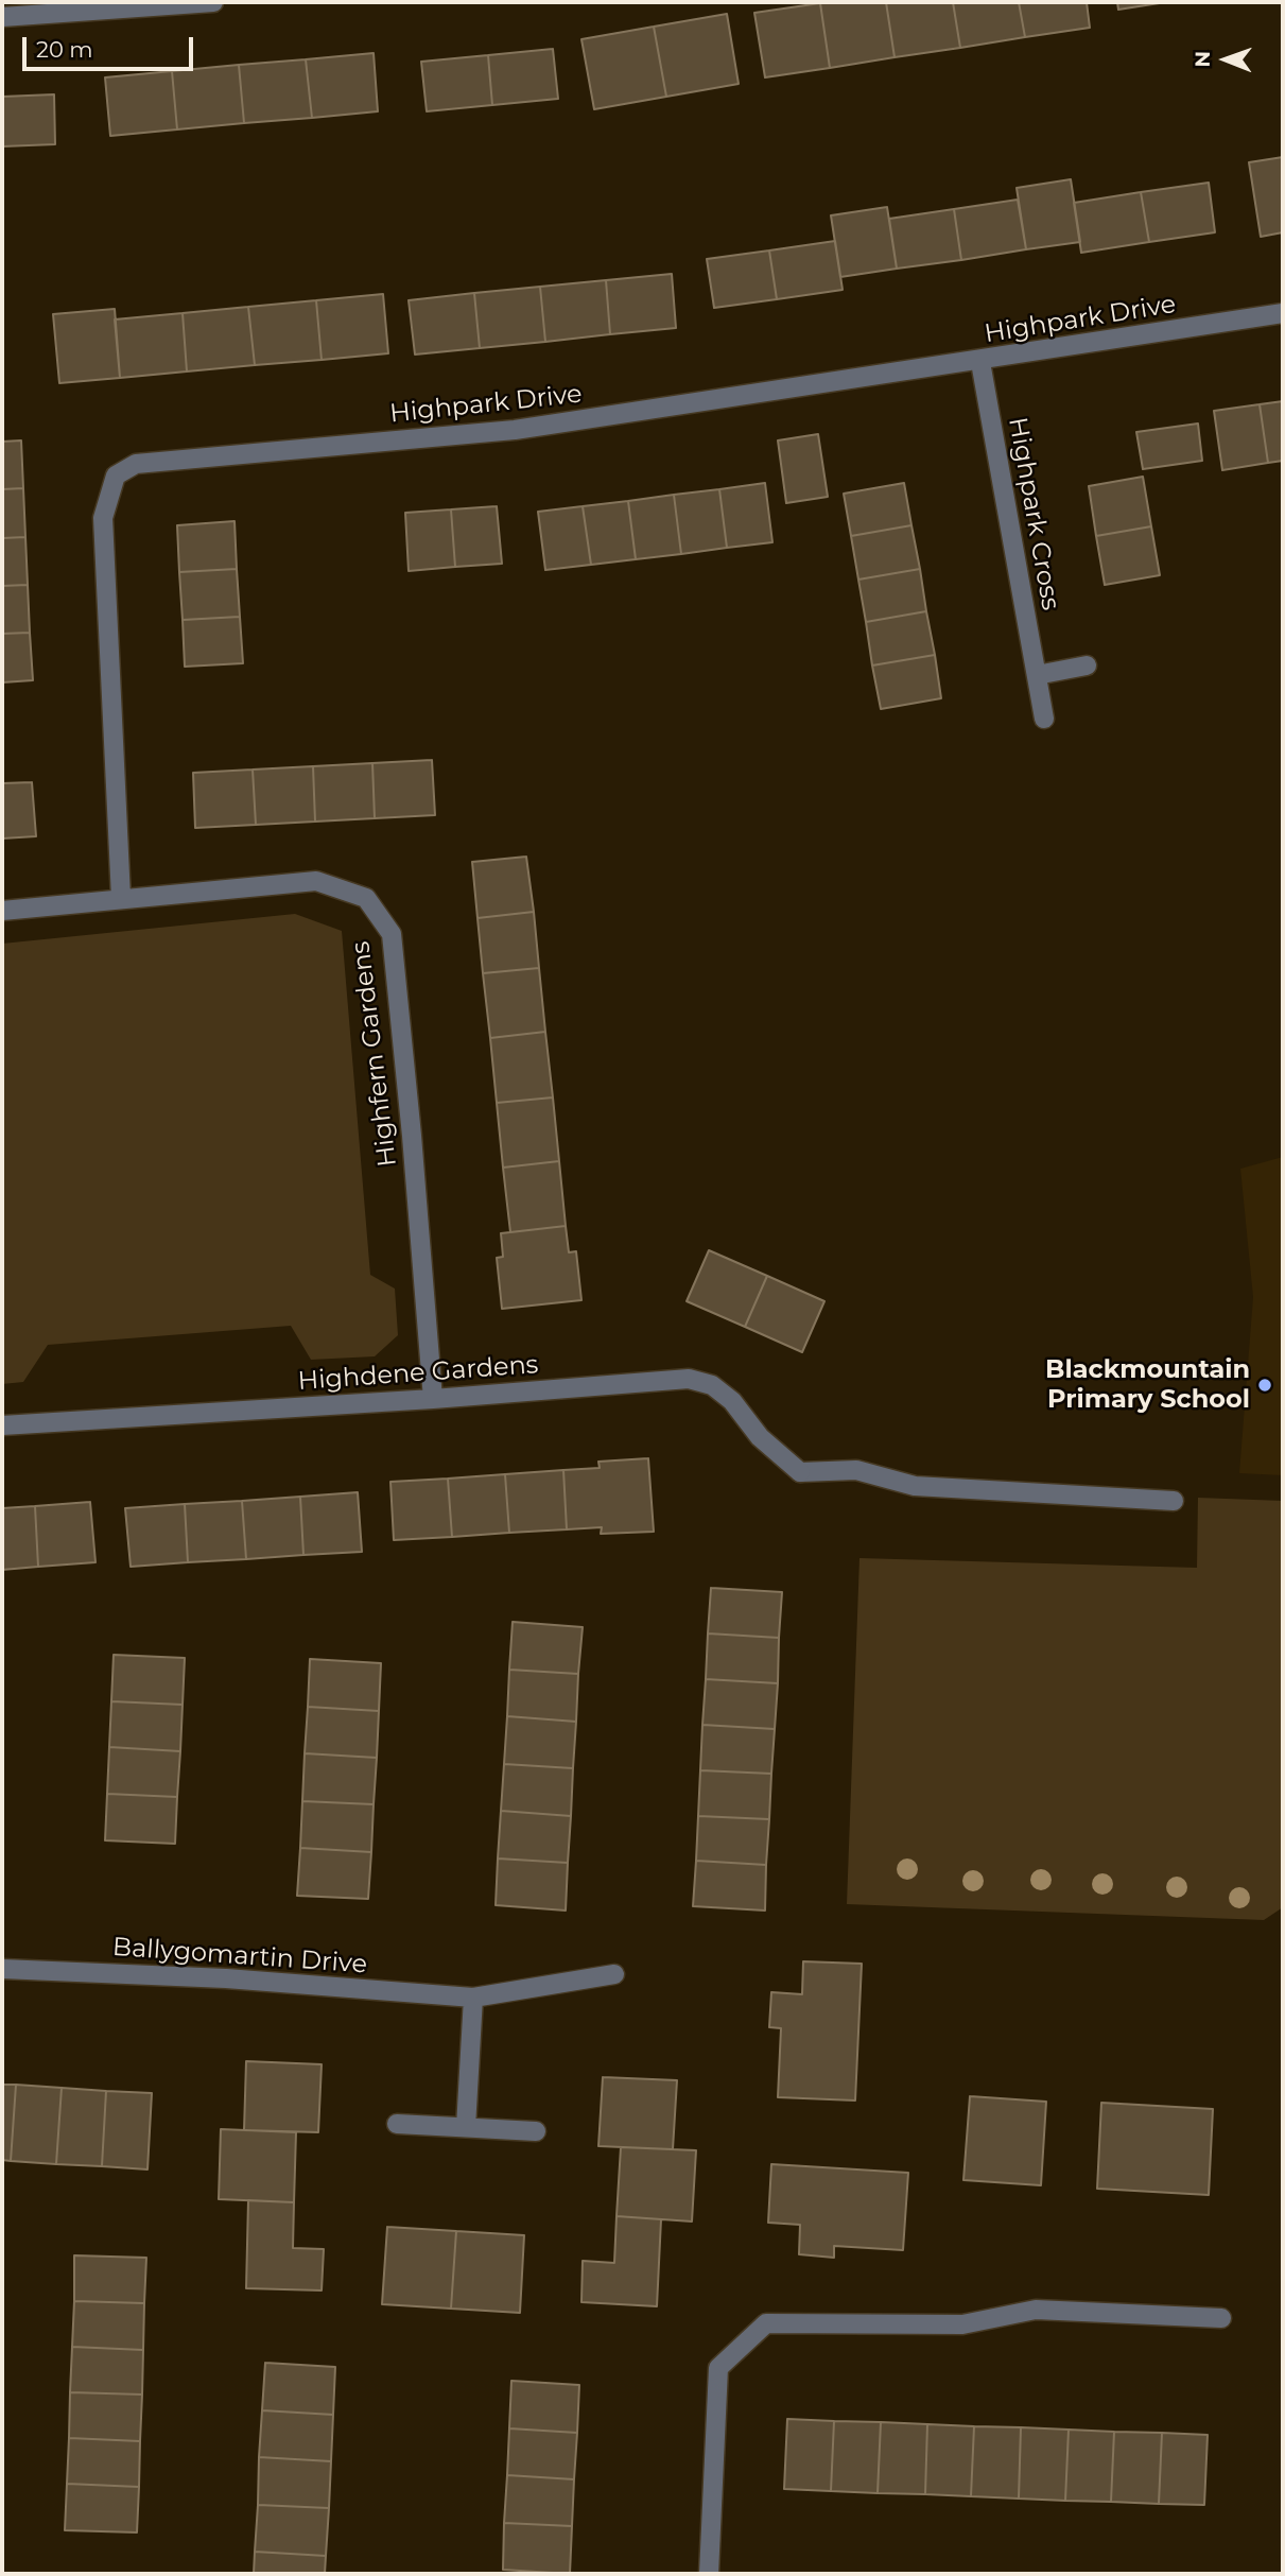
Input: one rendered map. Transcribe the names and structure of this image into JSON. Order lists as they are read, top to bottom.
{
  "streets": {
    "street": [
      "Highpark Drive",
      "Highpark Cross",
      "Highfern Gardens",
      "Highdene Gardens",
      "Ballygomartin Drive"
    ]
  },
  "crossings": [
    ["Highpark Drive", "Highpark Cross"],
    ["Highpark Drive", "Highfern Gardens"],
    ["Highfern Gardens", "Highdene Gardens"]
  ],
  "places": ["Blackmountain Primary School"],
  "scale_bar": "20 m",
  "north": "left"
}
